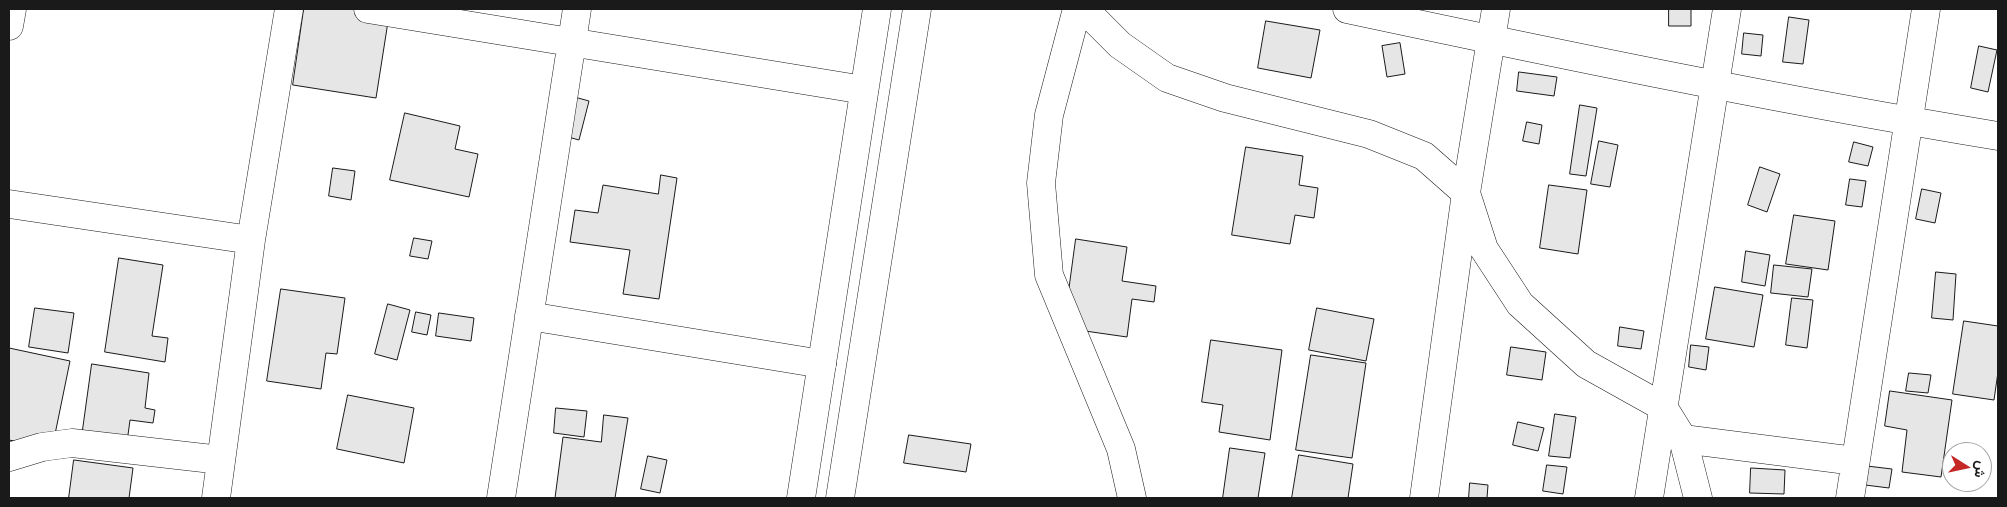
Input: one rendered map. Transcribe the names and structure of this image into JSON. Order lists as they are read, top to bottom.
{
  "north": "right"
}
